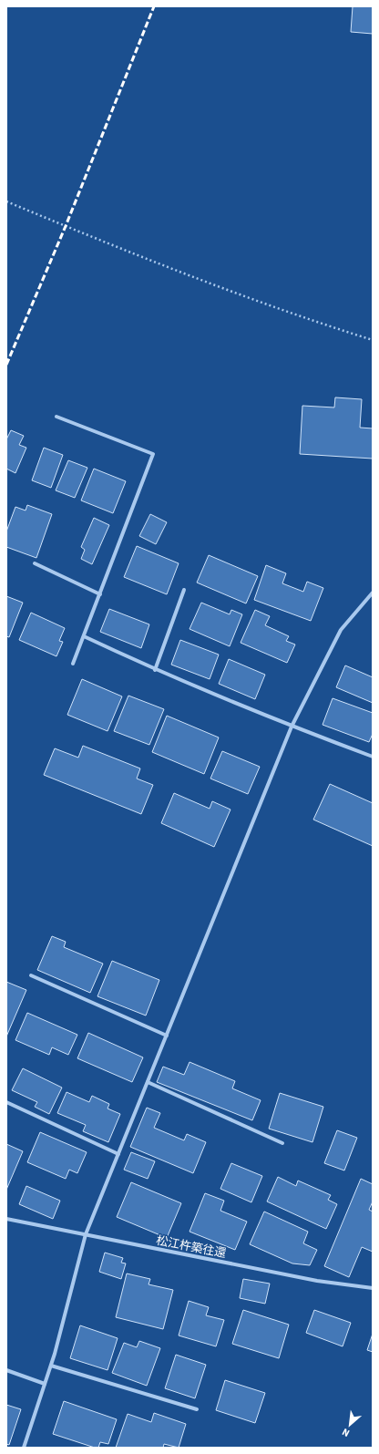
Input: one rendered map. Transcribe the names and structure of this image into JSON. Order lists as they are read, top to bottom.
{
  "streets": {
    "street": ["松江杵築往還"]
  },
  "north": "bottom left"
}
